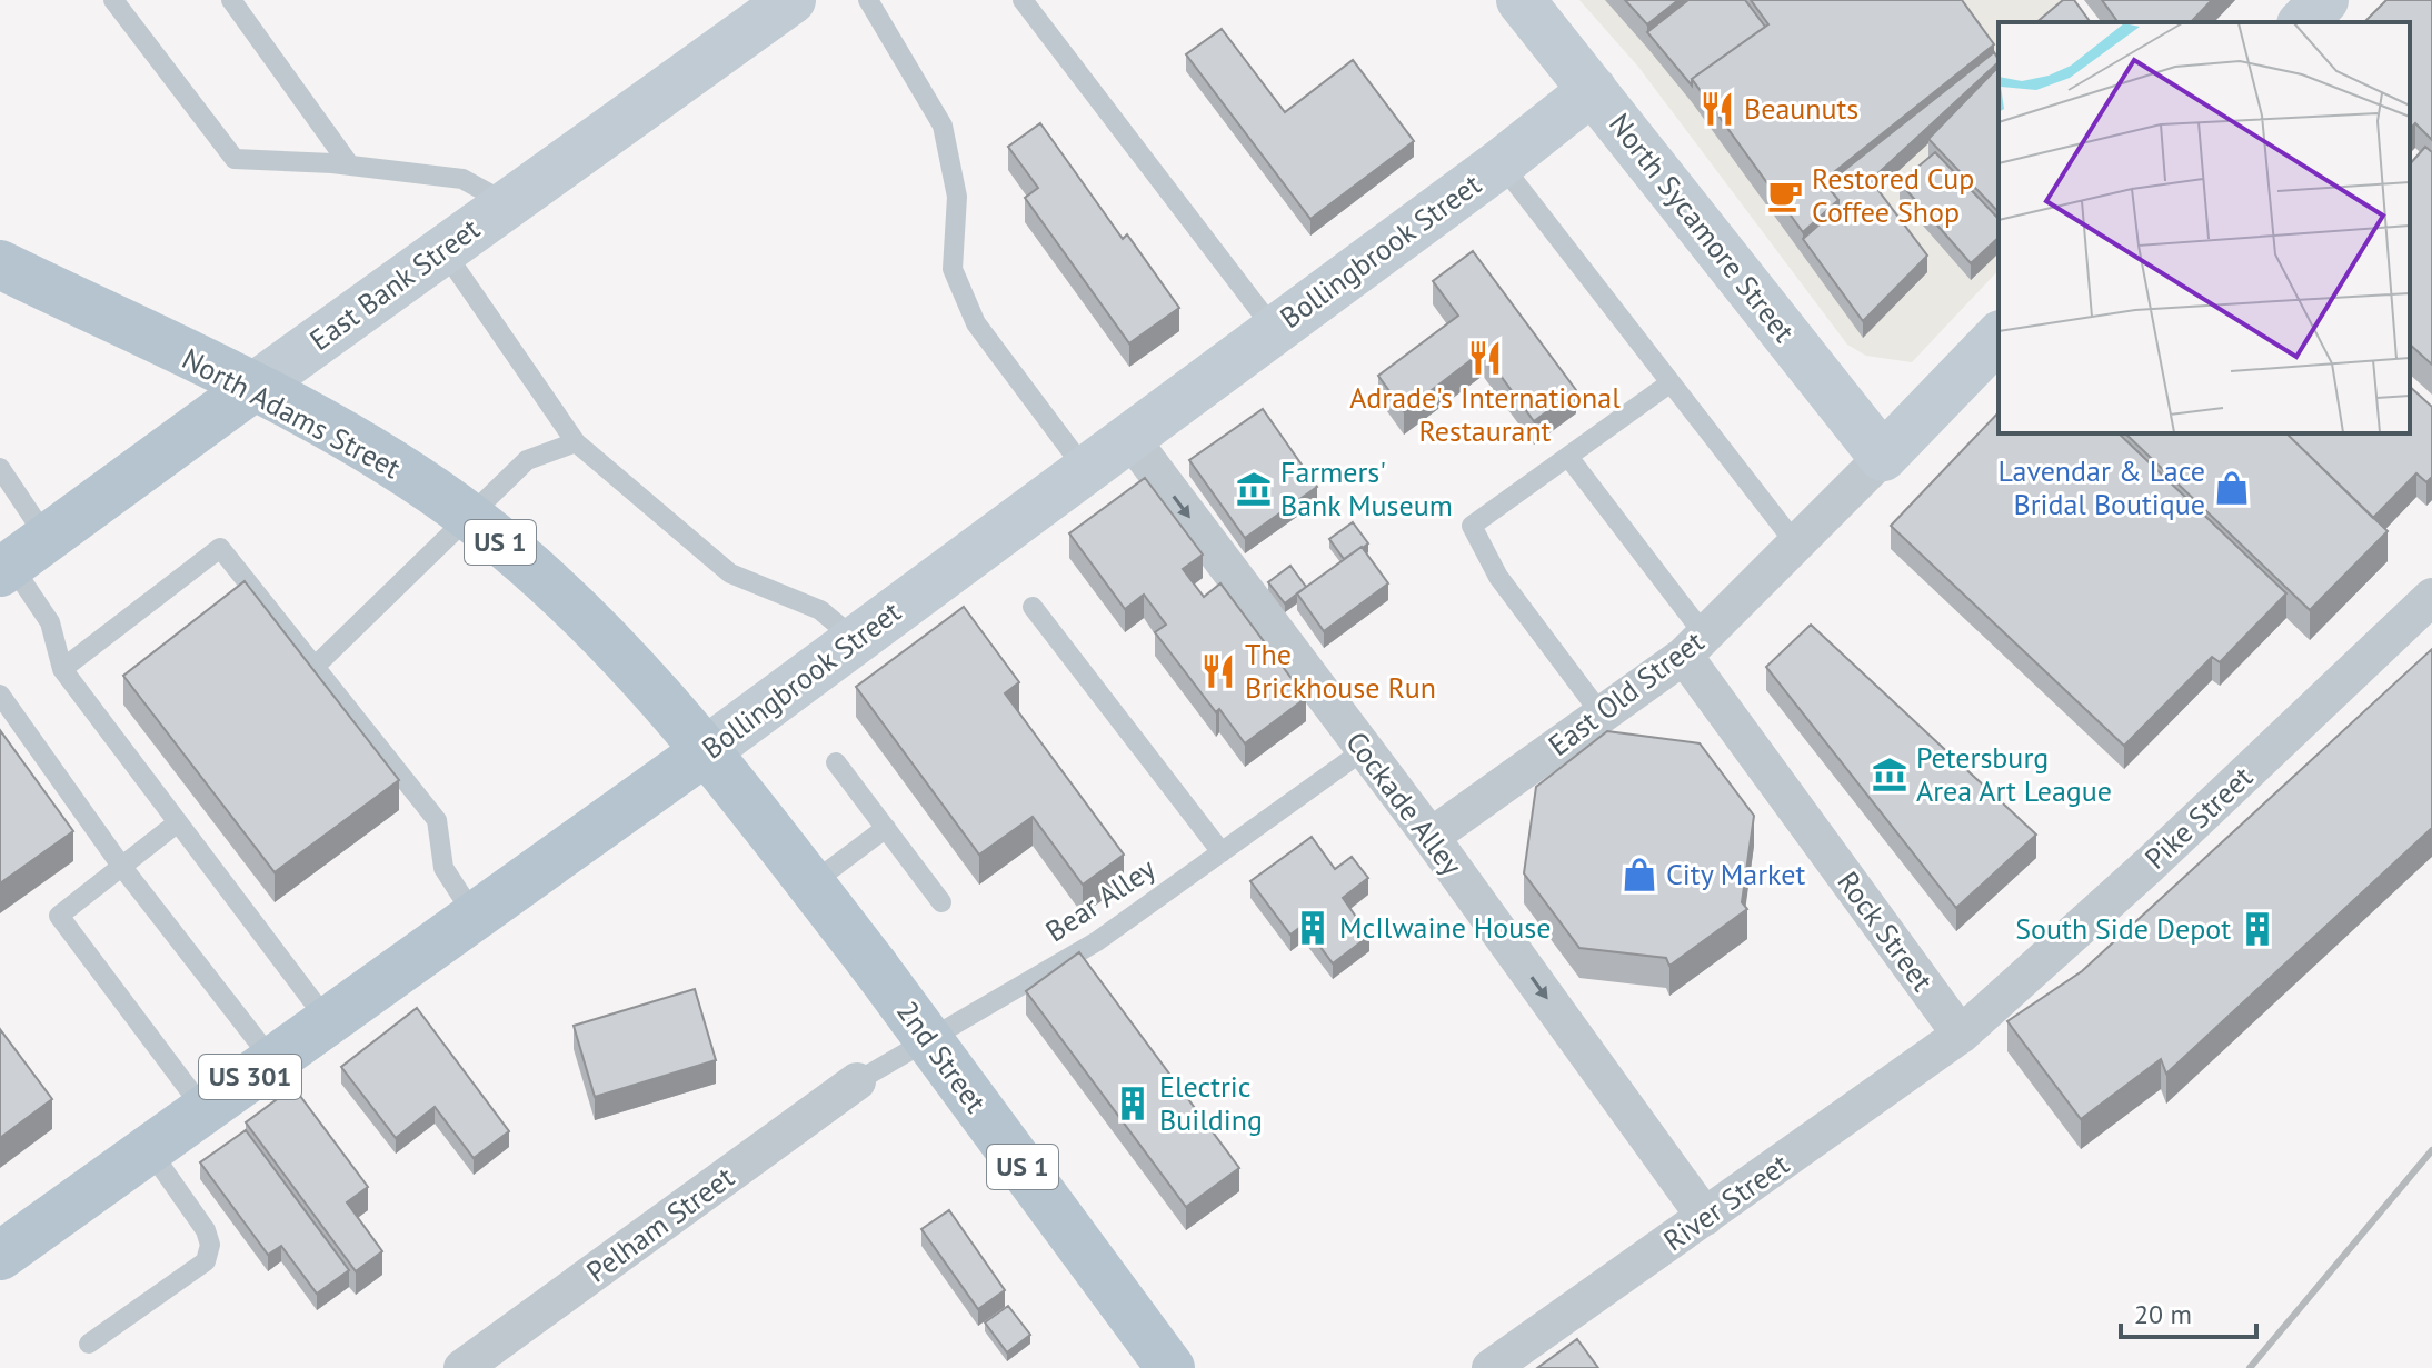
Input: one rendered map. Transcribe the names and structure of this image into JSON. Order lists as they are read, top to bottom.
{
  "streets": {
    "main road": [
      "North Sycamore Street",
      "Bollingbrook Street",
      "East Bank Street",
      "North Adams Street",
      "US 1",
      "2nd Street",
      "US 301"
    ],
    "street": [
      "East Old Street",
      "Cockade Alley",
      "Pike Street",
      "Rock Street",
      "River Street",
      "Pelham Street"
    ],
    "lane": ["Bear Alley"]
  },
  "crossings": [
    ["North Sycamore Street", "Bollingbrook Street"],
    ["North Sycamore Street", "East Old Street"],
    ["Bollingbrook Street", "North Adams Street"],
    ["Bollingbrook Street", "Cockade Alley"],
    ["Bollingbrook Street", "2nd Street"],
    ["East Bank Street", "North Adams Street"],
    ["North Adams Street", "2nd Street"],
    ["East Old Street", "Cockade Alley"],
    ["East Old Street", "Rock Street"],
    ["Cockade Alley", "Bear Alley"],
    ["Cockade Alley", "River Street"],
    ["Pike Street", "Rock Street"],
    ["Pike Street", "River Street"],
    ["Bear Alley", "Pelham Street"],
    ["Rock Street", "River Street"]
  ],
  "one_way": ["Cockade Alley"],
  "places": {
    "restaurant": ["Beaunuts", "Adrade's International Restaurant", "The Brickhouse Run"],
    "cafe": ["Restored Cup Coffee Shop"],
    "shop": ["Lavendar & Lace Bridal Boutique", "City Market"],
    "museum": ["Farmers' Bank Museum", "Petersburg Area Art League"],
    "building": ["McIlwaine House", "South Side Depot", "Electric Building"]
  },
  "scale_bar": "20 m"
}
